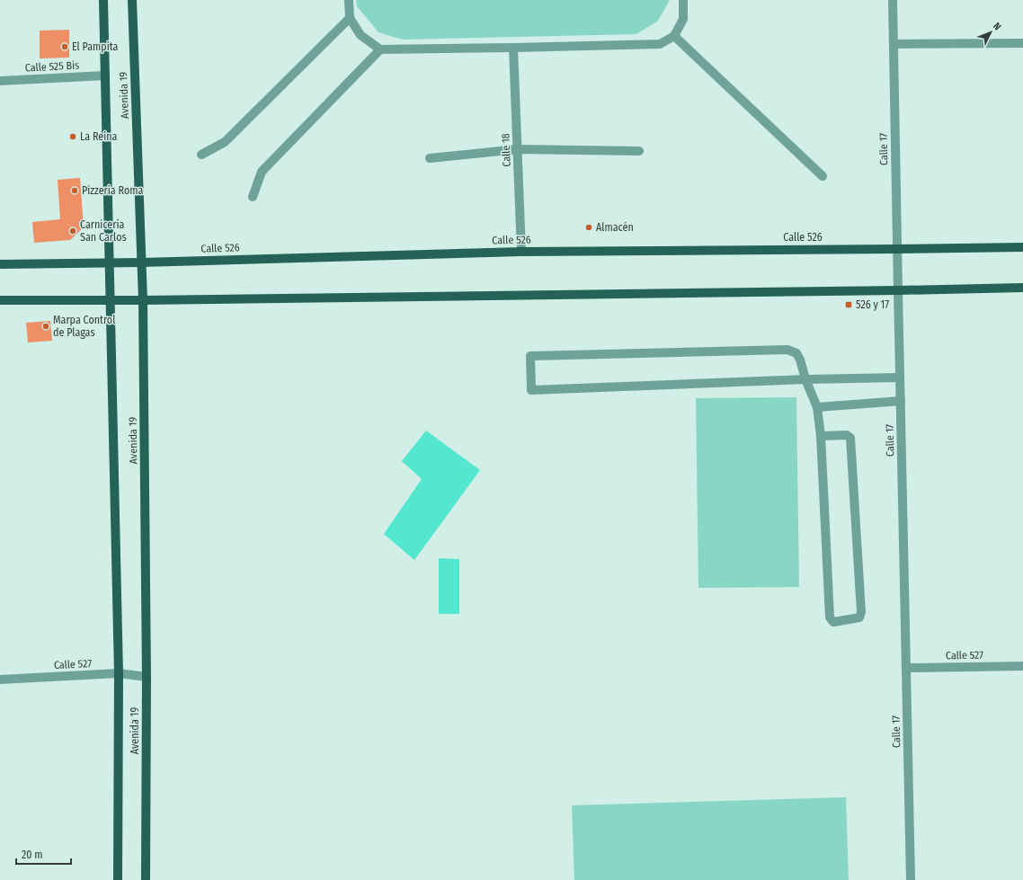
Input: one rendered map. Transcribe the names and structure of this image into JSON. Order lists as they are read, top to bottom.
{
  "streets": {
    "main road": ["Avenida 19", "Calle 526"],
    "street": [
      "Calle 525 Bis",
      "Calle 17",
      "Calle 18",
      "Calle 527"
    ]
  },
  "crossings": [
    ["Calle 525 Bis", "Avenida 19"],
    ["Avenida 19", "Calle 526"],
    ["Avenida 19", "Calle 527"],
    ["Calle 17", "Calle 526"],
    ["Calle 17", "Calle 527"],
    ["Calle 18", "Calle 526"]
  ],
  "places": {
    "other": [
      "El Pampita",
      "La Reina",
      "Pizzeria Roma",
      "Almacén",
      "Carnicería San Carlos",
      "Marpa Control de Plagas"
    ],
    "transit": ["526 y 17"]
  },
  "scale_bar": "20 m",
  "north": "top right"
}
